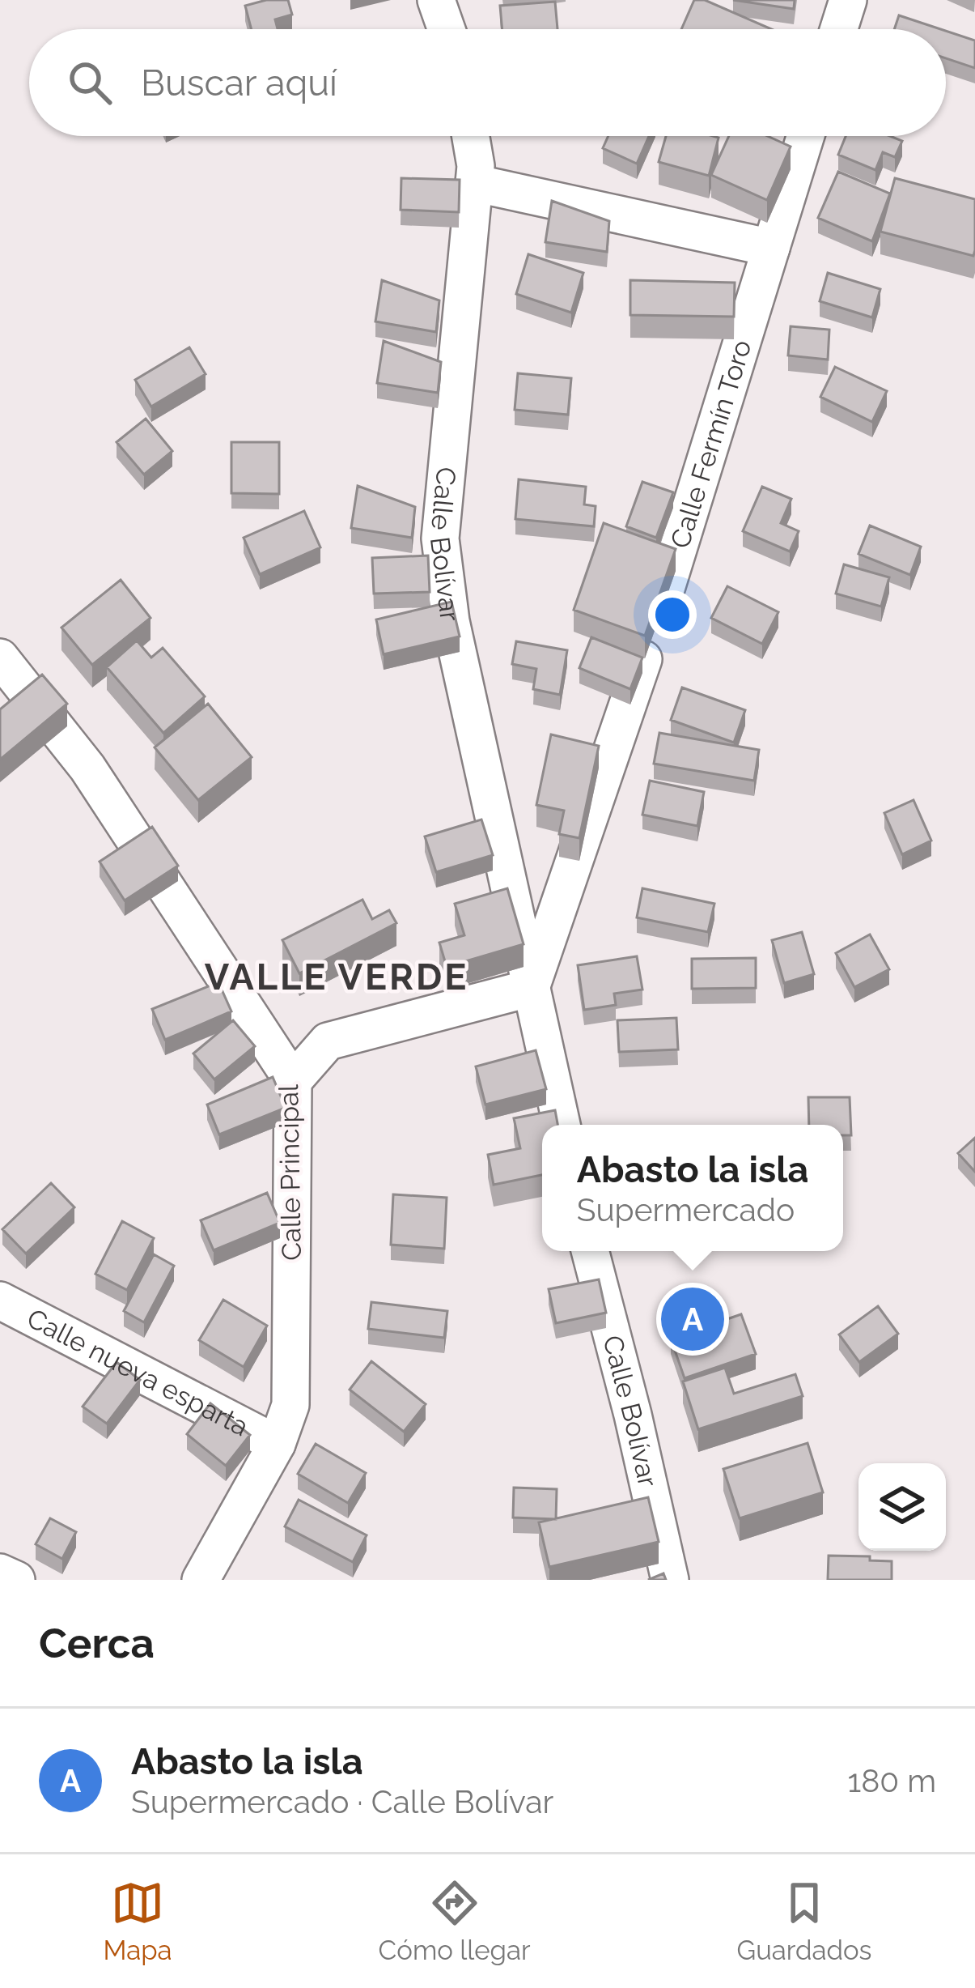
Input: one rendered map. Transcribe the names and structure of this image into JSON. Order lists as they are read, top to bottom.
{
  "streets": {
    "street": [
      "Calle Fermín Toro",
      "Calle Bolívar",
      "Calle Principal",
      "Calle nueva esparta"
    ]
  },
  "crossings": [
    ["Calle Fermín Toro", "Calle Bolívar"],
    ["Calle Principal", "Calle nueva esparta"]
  ],
  "districts": ["VALLE VERDE"],
  "page": {
    "search": "Buscar aquí",
    "popup": ["Abasto la isla", "Supermercado"],
    "pins": "A",
    "heading": "Cerca",
    "list": [
      {
        "mark": "A",
        "name": "Abasto la isla",
        "note": "Supermercado · Calle Bolívar",
        "value": "180 m"
      }
    ],
    "nav": ["Mapa", "Cómo llegar", "Guardados"]
  }
}
